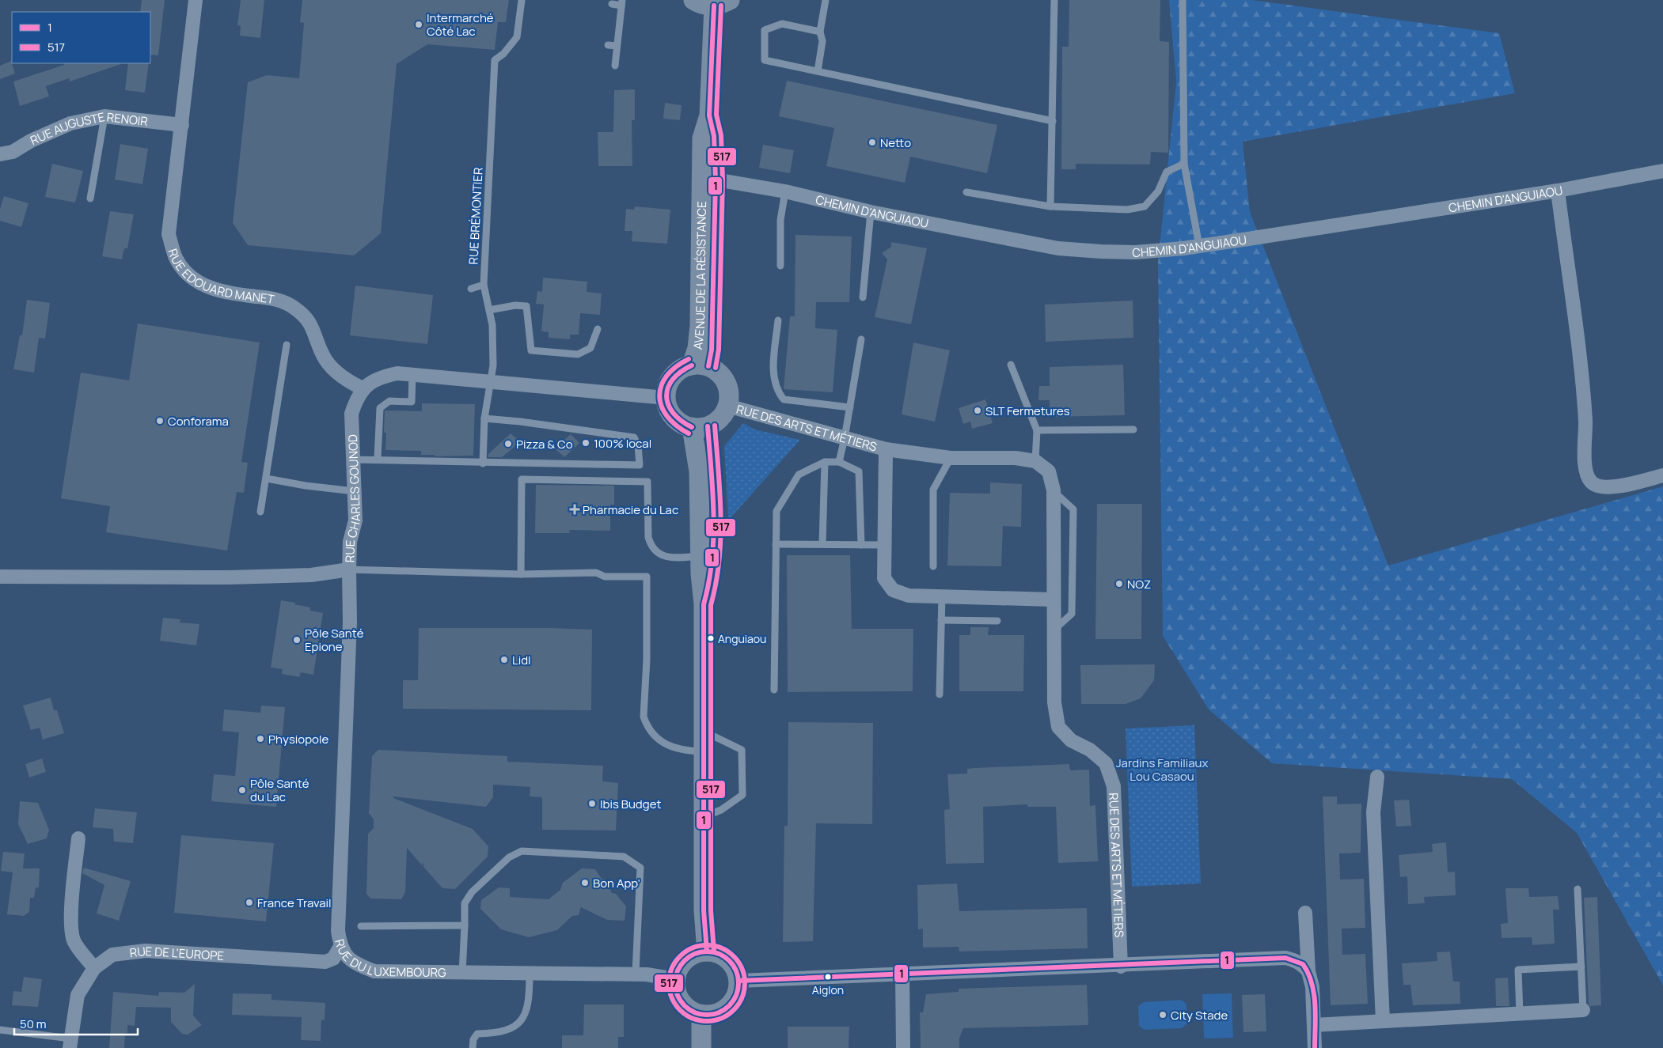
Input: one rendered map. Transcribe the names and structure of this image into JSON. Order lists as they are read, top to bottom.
{
  "streets": {
    "main road": ["AVENUE DE LA RÉSISTANCE"],
    "street": [
      "RUE AUGUSTE RENOIR",
      "CHEMIN D'ANGUIAOU",
      "RUE EDOUARD MANET",
      "RUE DES ARTS ET MÉTIERS",
      "RUE CHARLES GOUNOD",
      "RUE DU LUXEMBOURG",
      "RUE DE L'EUROPE"
    ],
    "lane": ["RUE BRÉMONTIER"]
  },
  "crossings": [
    ["RUE AUGUSTE RENOIR", "RUE EDOUARD MANET"],
    ["CHEMIN D'ANGUIAOU", "AVENUE DE LA RÉSISTANCE"],
    ["RUE EDOUARD MANET", "RUE CHARLES GOUNOD"],
    ["AVENUE DE LA RÉSISTANCE", "RUE DES ARTS ET MÉTIERS"],
    ["RUE CHARLES GOUNOD", "RUE DU LUXEMBOURG"],
    ["RUE DU LUXEMBOURG", "RUE DE L'EUROPE"]
  ],
  "parks": ["Jardins Familiaux Lou Casaou"],
  "places": {
    "other": [
      "Intermarché Côté Lac",
      "Netto",
      "SLT Fermetures",
      "Conforama",
      "100% local",
      "Pizza & Co",
      "NOZ",
      "Anguiaou",
      "Pôle Santé Epione",
      "Lidl",
      "Physiopole",
      "Pôle Santé du Lac",
      "Ibis Budget",
      "Bon App'",
      "France Travail",
      "Aiglon",
      "City Stade"
    ],
    "health": ["Pharmacie du Lac"]
  },
  "lines": ["transit line 1", "transit line 517"],
  "legend": ["1", "517"],
  "scale_bar": "50 m"
}
